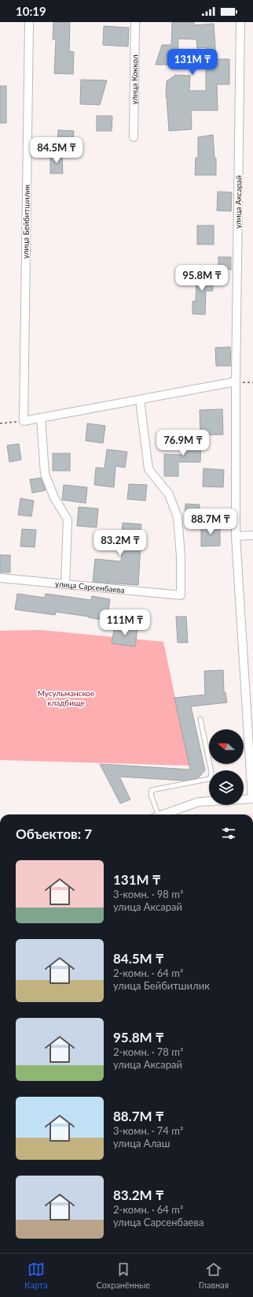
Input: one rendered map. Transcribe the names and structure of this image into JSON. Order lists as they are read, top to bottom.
{
  "streets": {
    "street": [
      "улица Коккол",
      "улица Аксарай",
      "улица Бейбитшилик",
      "улица Сарсенбаева"
    ]
  },
  "parks": ["Мусульманское кладбище"],
  "north": "left",
  "page": {
    "status": "10:19",
    "price": [
      "131M ₸",
      "84.5M ₸",
      "95.8M ₸",
      "76.9M ₸",
      "88.7M ₸",
      "83.2M ₸",
      "111M ₸"
    ],
    "heading": "Объектов: 7",
    "list": [
      {
        "name": "131M ₸",
        "note": "3-комн. · 98 m² · улица Аксарай"
      },
      {
        "name": "84.5M ₸",
        "note": "2-комн. · 64 m² · улица Бейбитшилик"
      },
      {
        "name": "95.8M ₸",
        "note": "2-комн. · 78 m² · улица Аксарай"
      },
      {
        "name": "88.7M ₸",
        "note": "3-комн. · 74 m² · улица Алаш"
      },
      {
        "name": "83.2M ₸",
        "note": "2-комн. · 64 m² · улица Сарсенбаева"
      }
    ],
    "tabs": ["Карта", "Сохранённые", "Главная"]
  }
}
